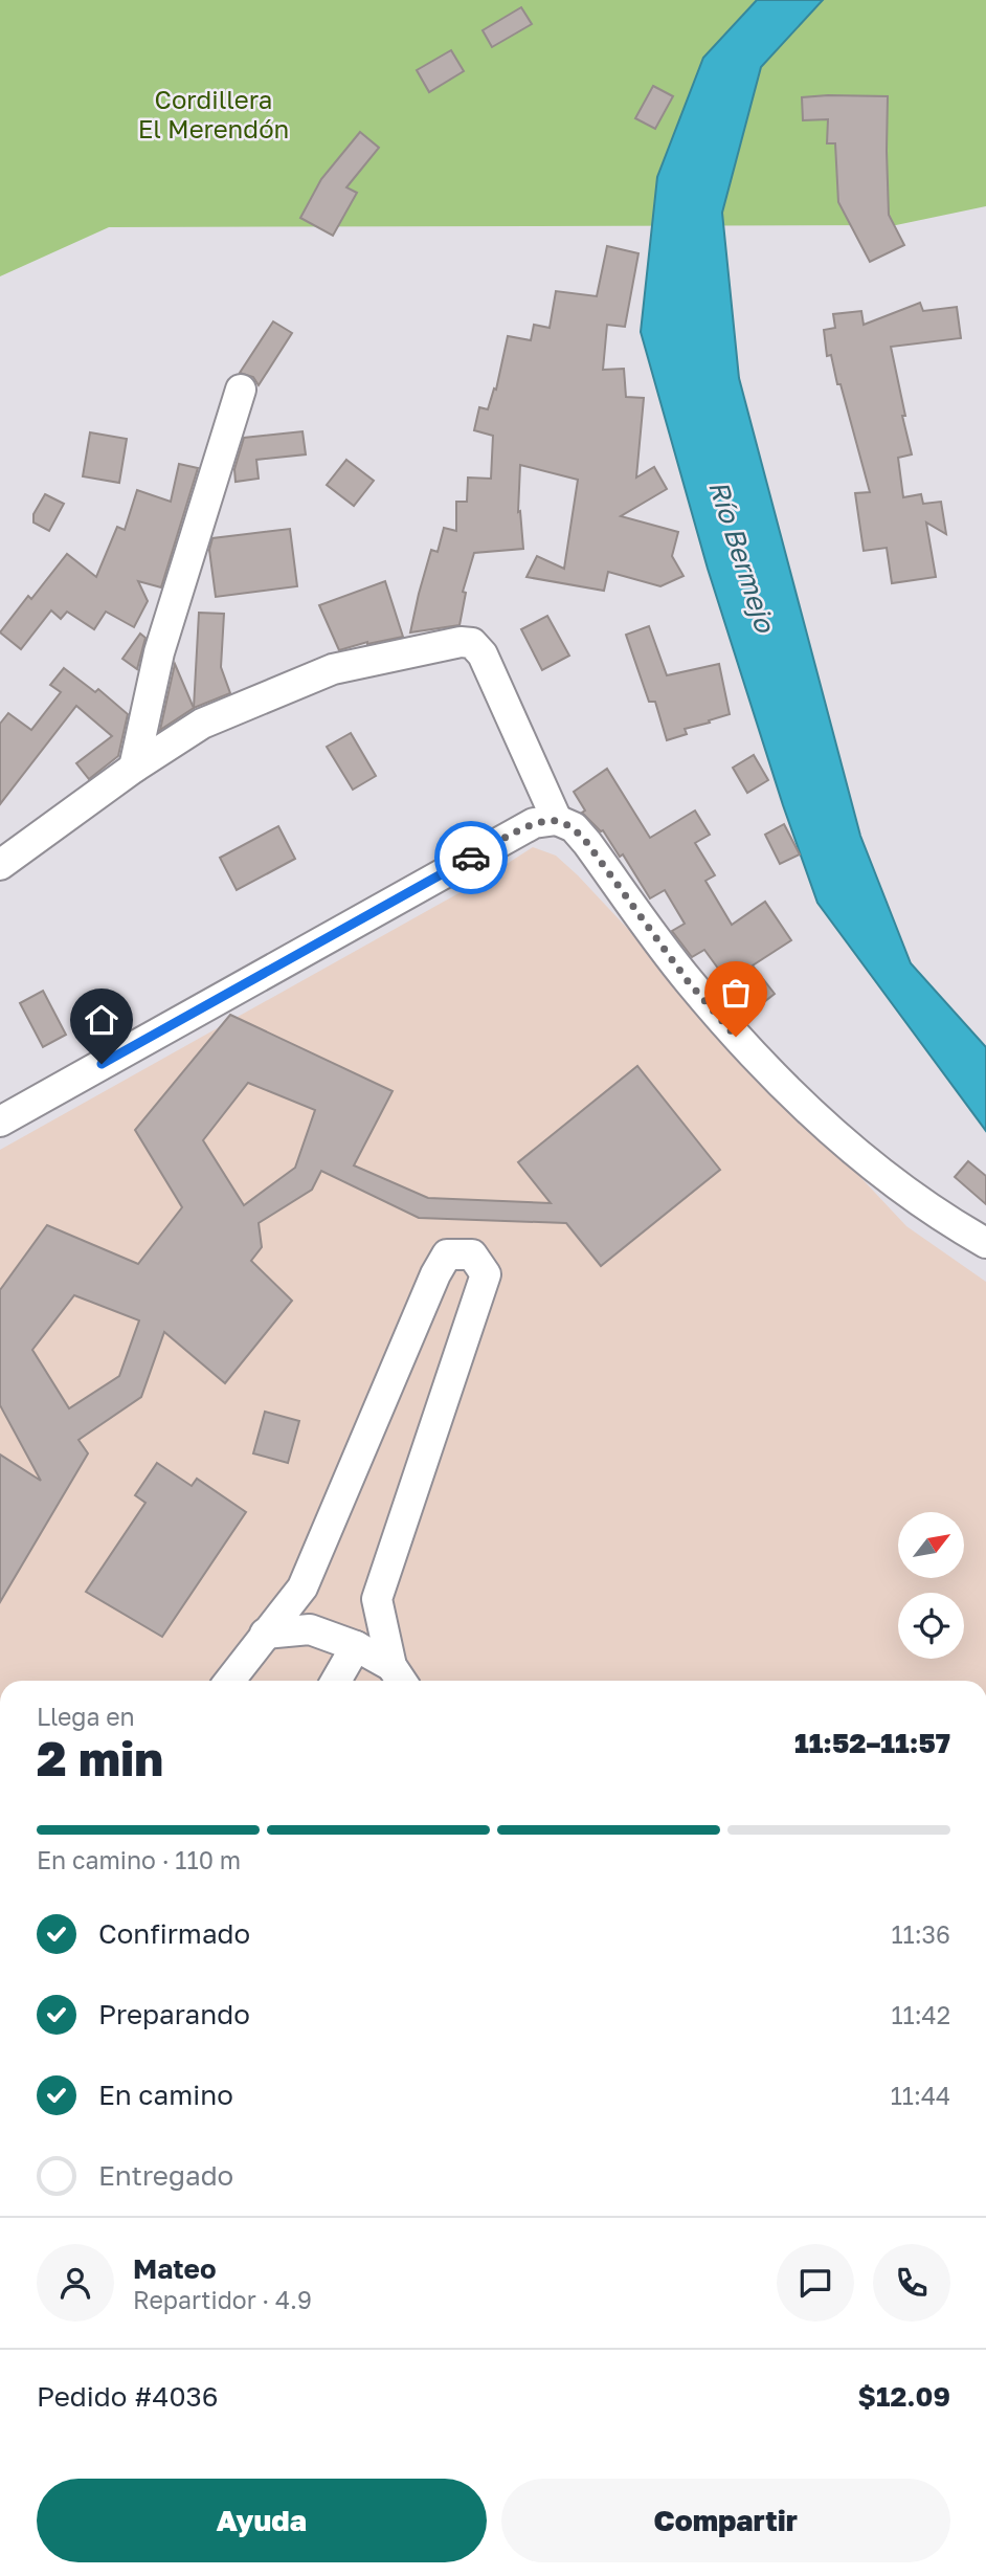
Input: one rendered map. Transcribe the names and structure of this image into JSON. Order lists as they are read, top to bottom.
{
  "water": ["Río Bermejo"],
  "parks": ["Cordillera El Merendón"],
  "north": "top right",
  "page": {
    "heading": ["2 min", "Llega en", "11:52–11:57"],
    "panel": [
      "Mateo",
      "Repartidor · 4.9",
      "Pedido #4036",
      "$12.09"
    ],
    "bar": "En camino · 110 m",
    "list": [
      ["Confirmado", "11:36"],
      ["Preparando", "11:42"],
      ["En camino", "11:44"],
      "Entregado"
    ],
    "buttons": ["Ayuda", "Compartir"]
  }
}
